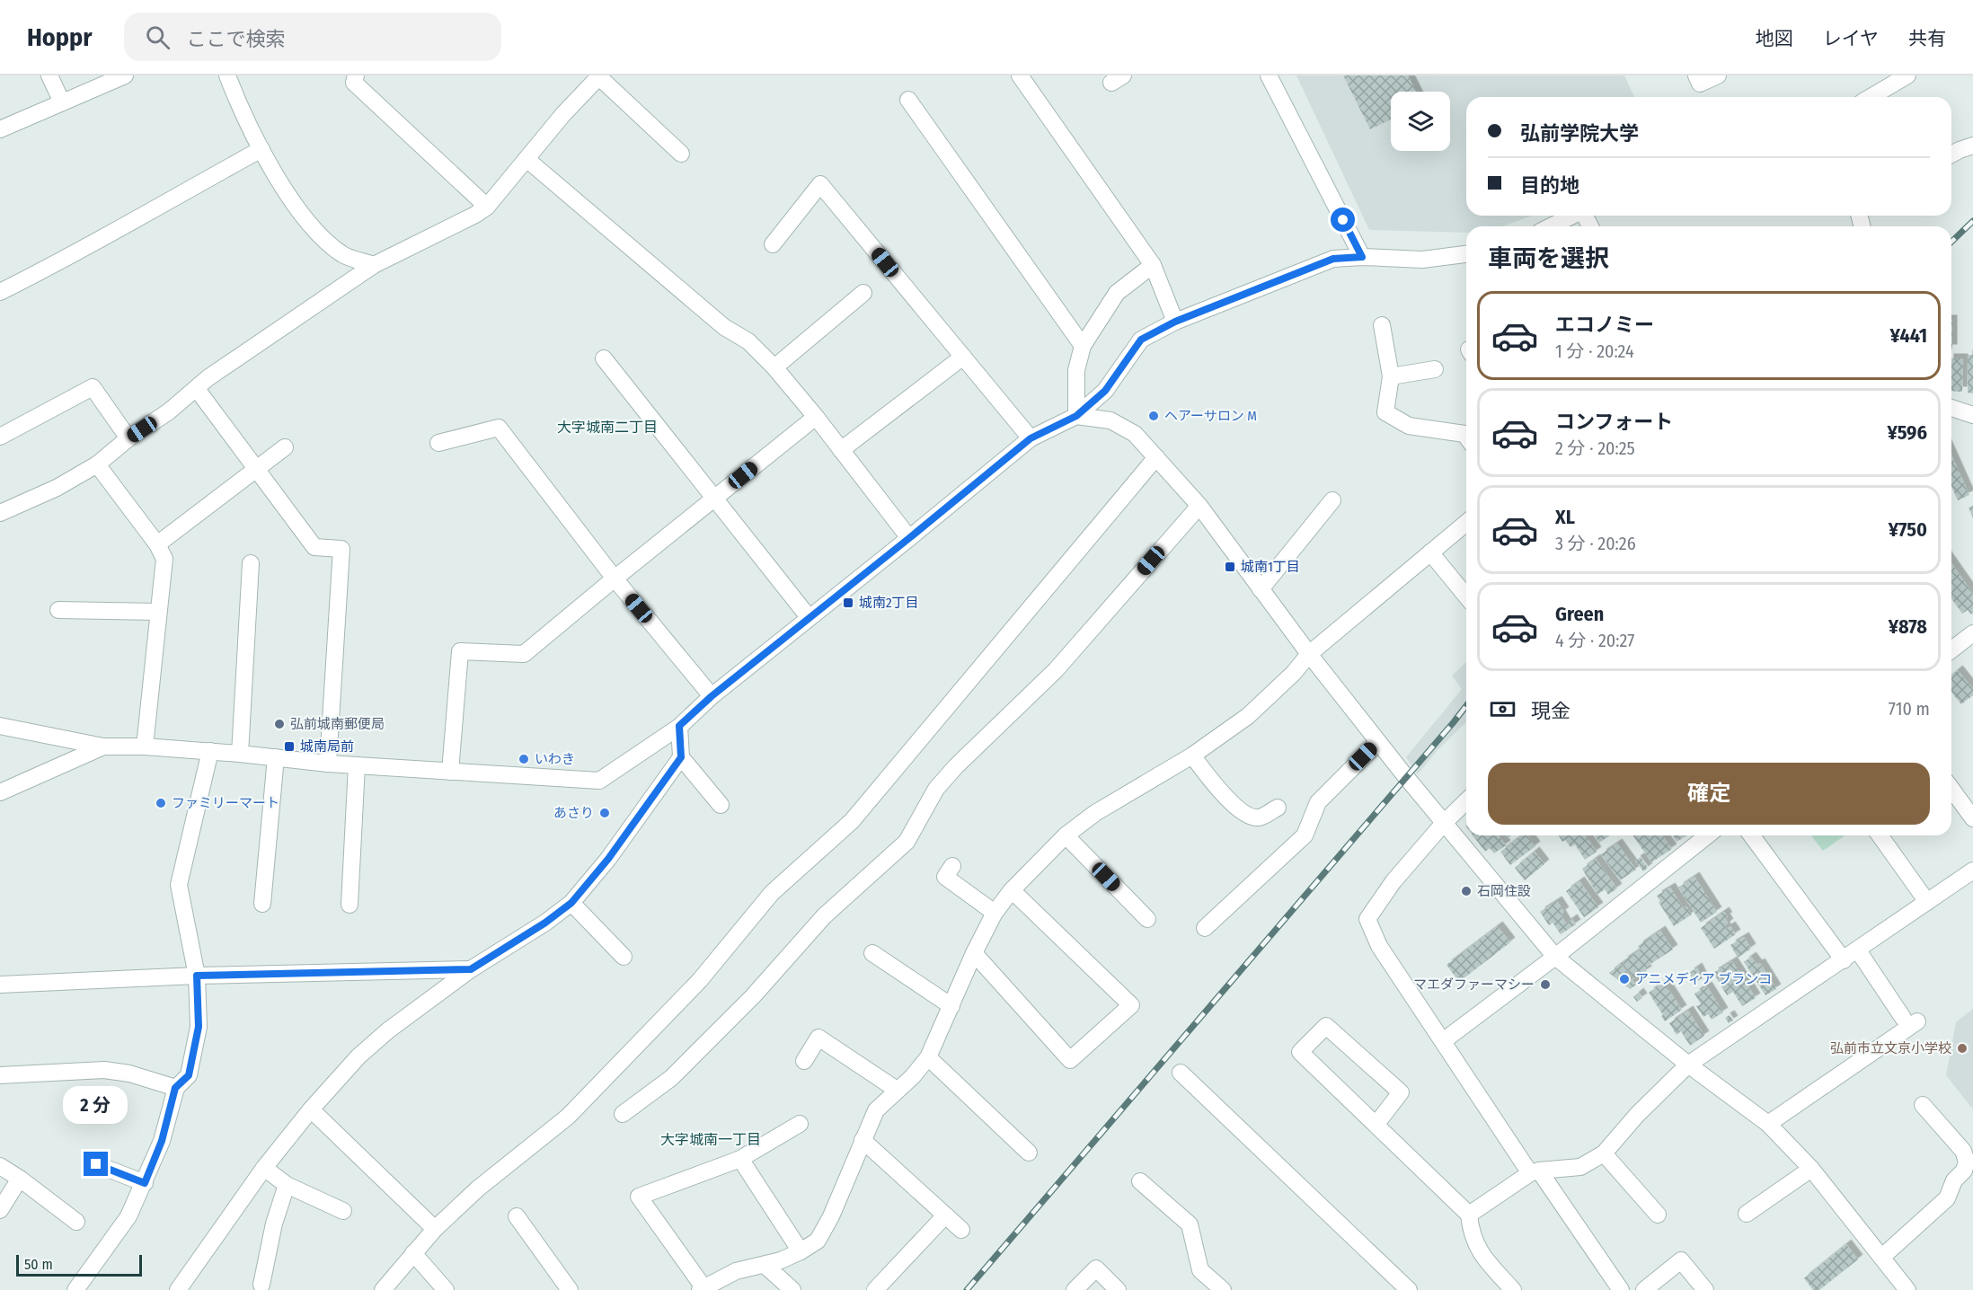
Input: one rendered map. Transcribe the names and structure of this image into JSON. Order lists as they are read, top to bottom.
{
  "districts": ["大字城南二丁目", "大字城南一丁目"],
  "places": {
    "other": [
      "ヘアーサロン M",
      "弘前城南郵便局",
      "いわき",
      "ファミリーマート",
      "あさり",
      "石岡住設",
      "アニメディア ブランコ",
      "マエダファーマシー",
      "弘前市立文京小学校"
    ],
    "transit": ["城南1丁目", "城南2丁目", "城南局前"]
  },
  "scale_bar": "50 m",
  "page": {
    "header": "Hoppr",
    "search": "ここで検索",
    "nav": ["地図", "レイヤ", "共有"],
    "banner": ["弘前学院大学", "目的地"],
    "heading": "車両を選択",
    "list": [
      {
        "name": "エコノミー",
        "note": "1 分 · 20:24",
        "value": "¥441"
      },
      {
        "name": "コンフォート",
        "note": "2 分 · 20:25",
        "value": "¥596"
      },
      {
        "name": "XL",
        "note": "3 分 · 20:26",
        "value": "¥750"
      },
      {
        "name": "Green",
        "note": "4 分 · 20:27",
        "value": "¥878"
      }
    ],
    "pay": ["現金", "710 m"],
    "buttons": "確定",
    "bubble": "2 分",
    "scale": "50 m"
  }
}
